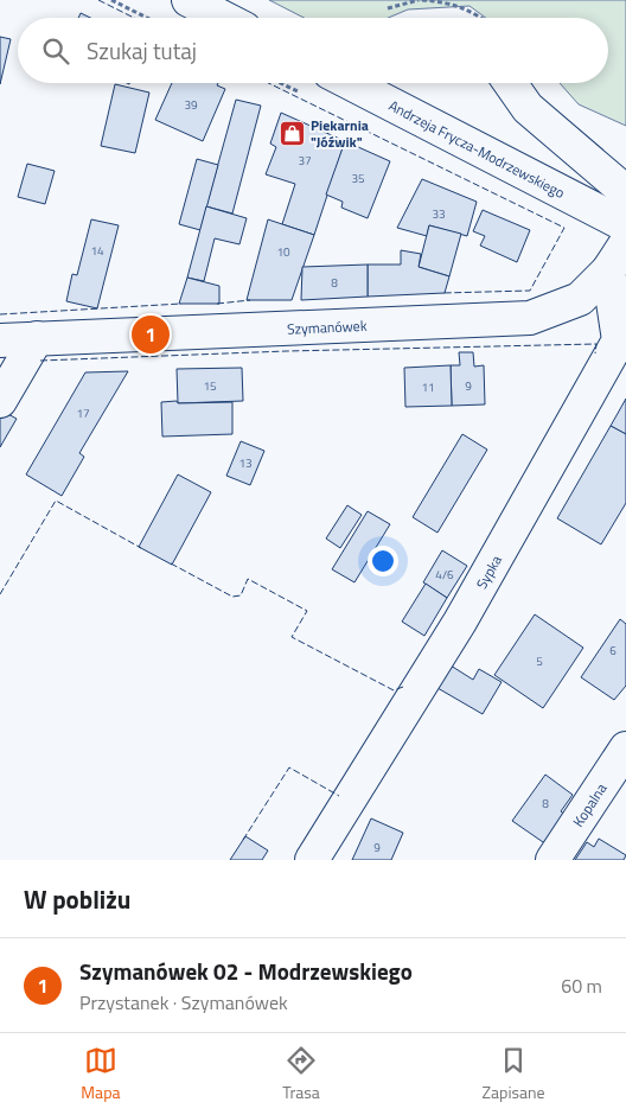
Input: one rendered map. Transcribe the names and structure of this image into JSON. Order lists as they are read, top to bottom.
{
  "streets": {
    "street": [
      "Andrzeja Frycza-Modrzewskiego",
      "Szymanówek",
      "Sypka",
      "Kopalna"
    ]
  },
  "crossings": [
    ["Szymanówek", "Sypka"]
  ],
  "places": {
    "shop": ["Piekarnia \"Jóźwik\""]
  },
  "house_numbers": [
    "39",
    "37",
    "35",
    "33",
    "14",
    "10",
    "8",
    "15",
    "9",
    "11",
    "17",
    "13",
    "4/6",
    "6",
    "5",
    "8",
    "9"
  ],
  "page": {
    "search": "Szukaj tutaj",
    "pins": "1",
    "heading": "W pobliżu",
    "list": [
      {
        "mark": "1",
        "name": "Szymanówek 02 - Modrzewskiego",
        "note": "Przystanek · Szymanówek",
        "value": "60 m"
      }
    ],
    "nav": ["Mapa", "Trasa", "Zapisane"]
  }
}
